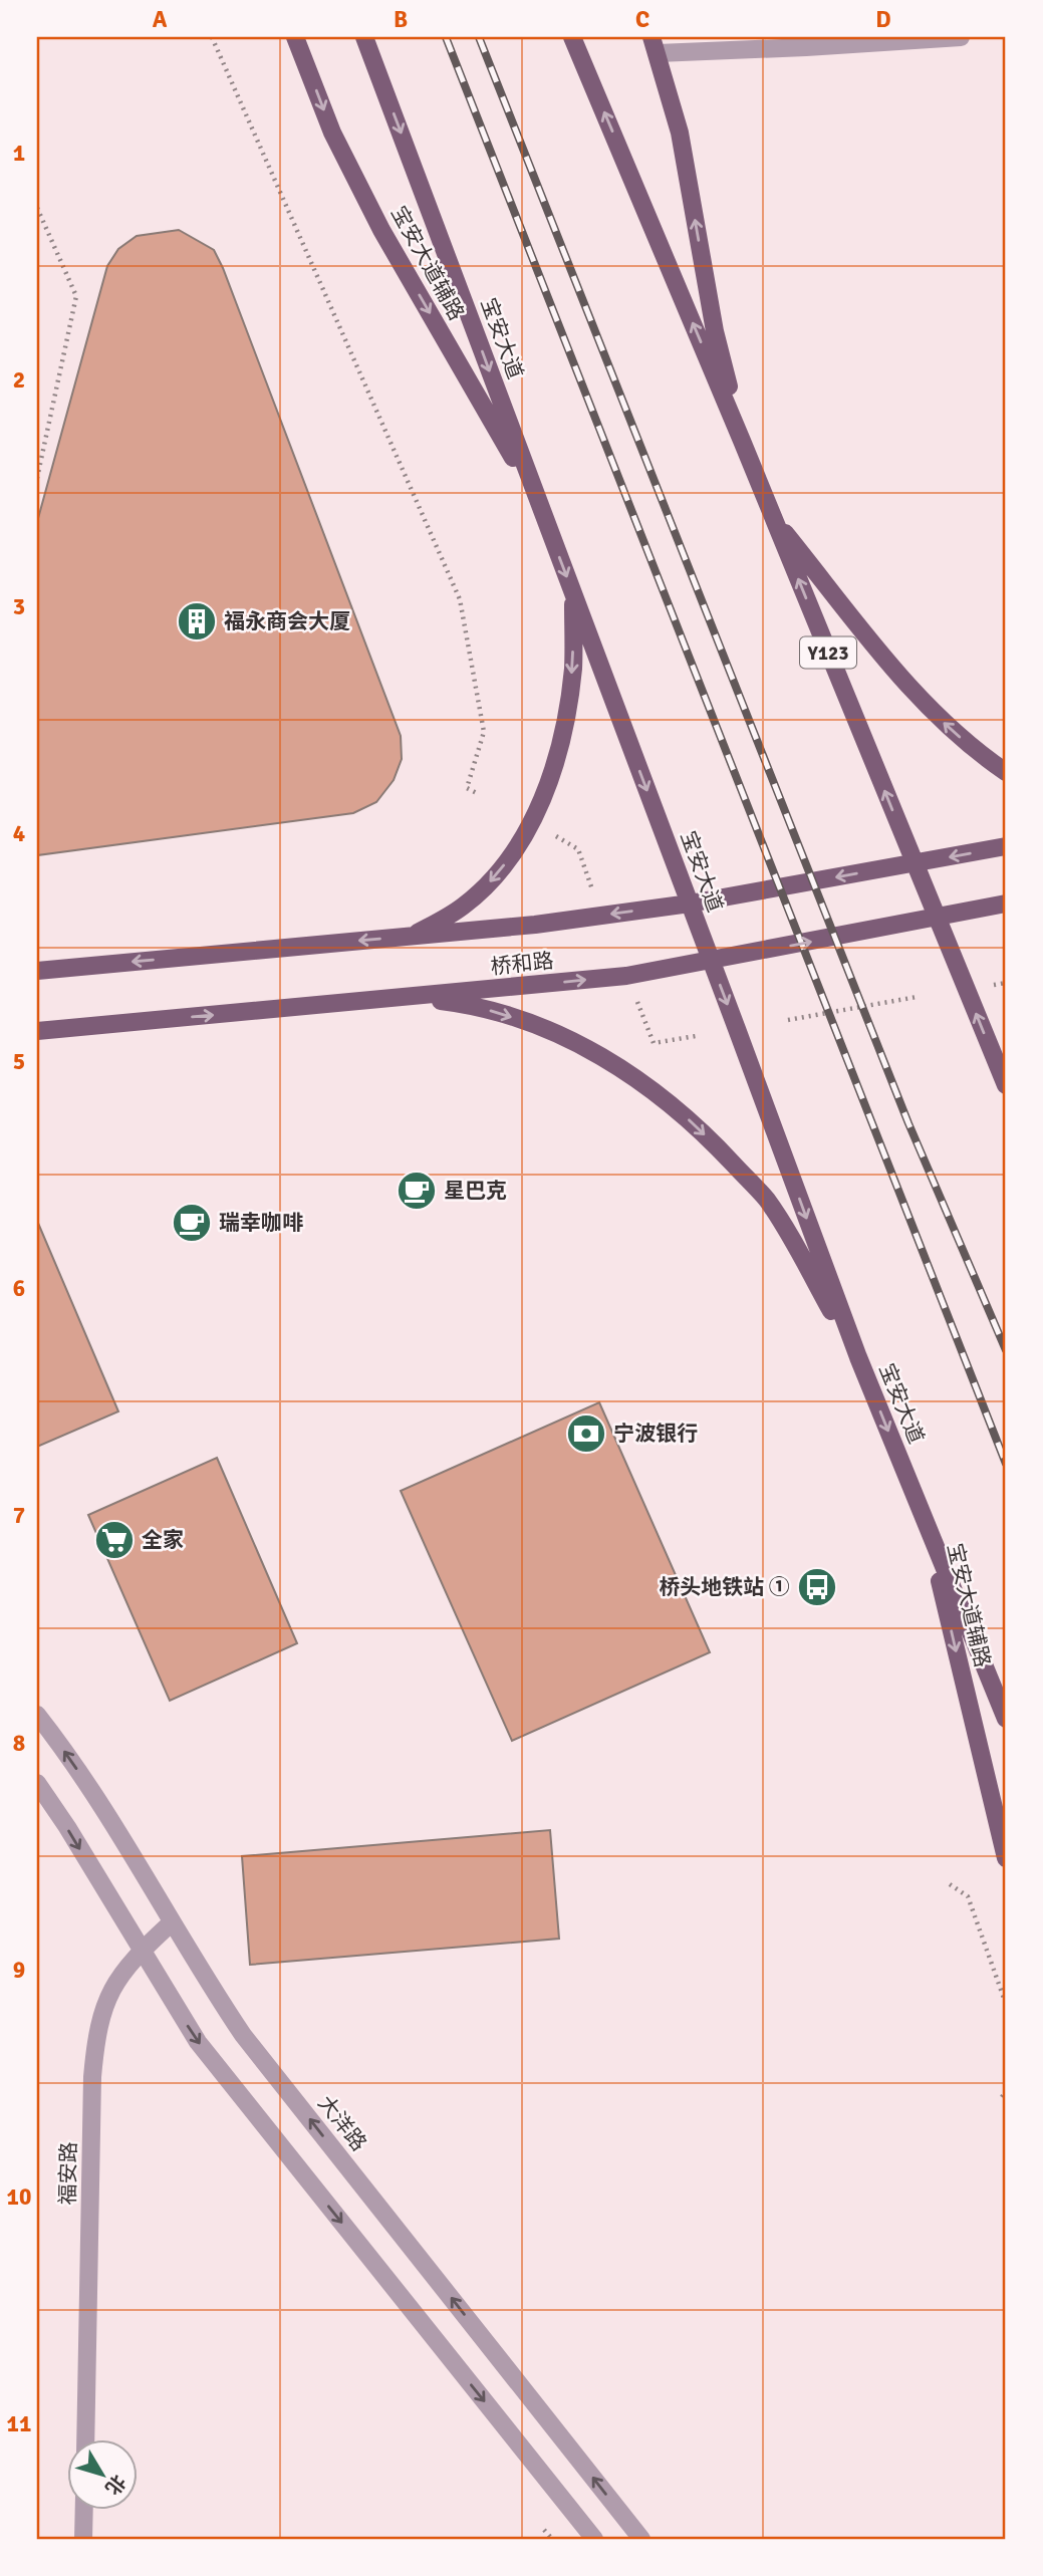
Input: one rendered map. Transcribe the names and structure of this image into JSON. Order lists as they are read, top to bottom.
{
  "streets": {
    "main road": [
      "宝安大道辅路",
      "宝安大道",
      "Y123",
      "桥和路"
    ],
    "street": ["大洋路", "福安路"]
  },
  "crossings": [
    ["宝安大道辅路", "宝安大道"],
    ["宝安大道", "桥和路"],
    ["Y123", "桥和路"],
    ["大洋路", "福安路"]
  ],
  "one_way": ["宝安大道辅路", "宝安大道"],
  "places": {
    "building": ["福永商会大厦"],
    "cafe": ["星巴克", "瑞幸咖啡"],
    "bank": ["宁波银行"],
    "supermarket": ["全家"],
    "bus stop": ["桥头地铁站 ①"]
  },
  "north": "bottom right",
  "grid": {
    "columns": [
      "A",
      "B",
      "C",
      "D"
    ],
    "rows": [
      "1",
      "2",
      "3",
      "4",
      "5",
      "6",
      "7",
      "8",
      "9",
      "10",
      "11"
    ]
  }
}
